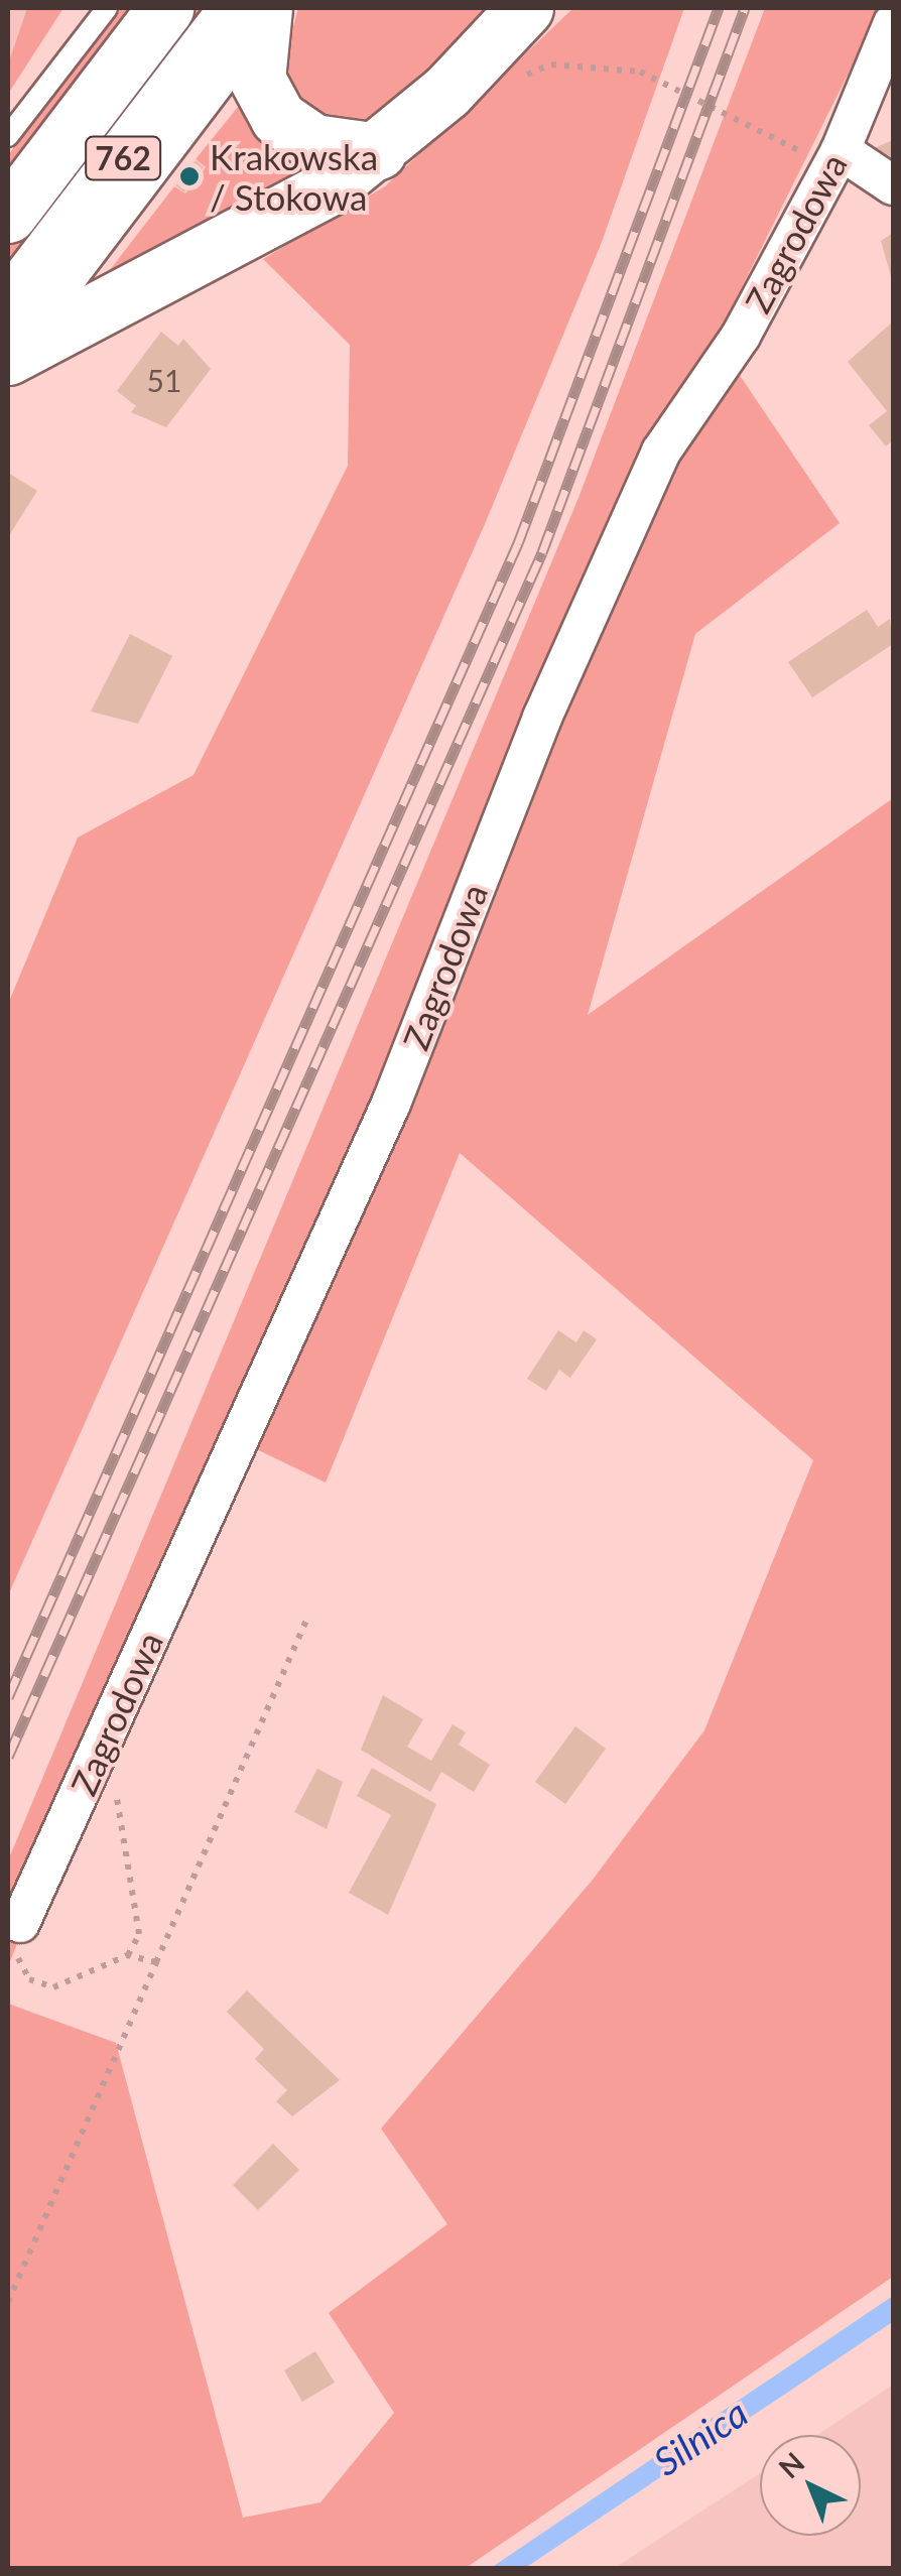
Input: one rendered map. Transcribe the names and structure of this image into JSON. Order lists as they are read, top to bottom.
{
  "streets": {
    "main road": ["762"],
    "street": ["Zagrodowa"]
  },
  "water": ["Silnica"],
  "places": ["Krakowska / Stokowa"],
  "house_numbers": ["51"],
  "north": "top left"
}
